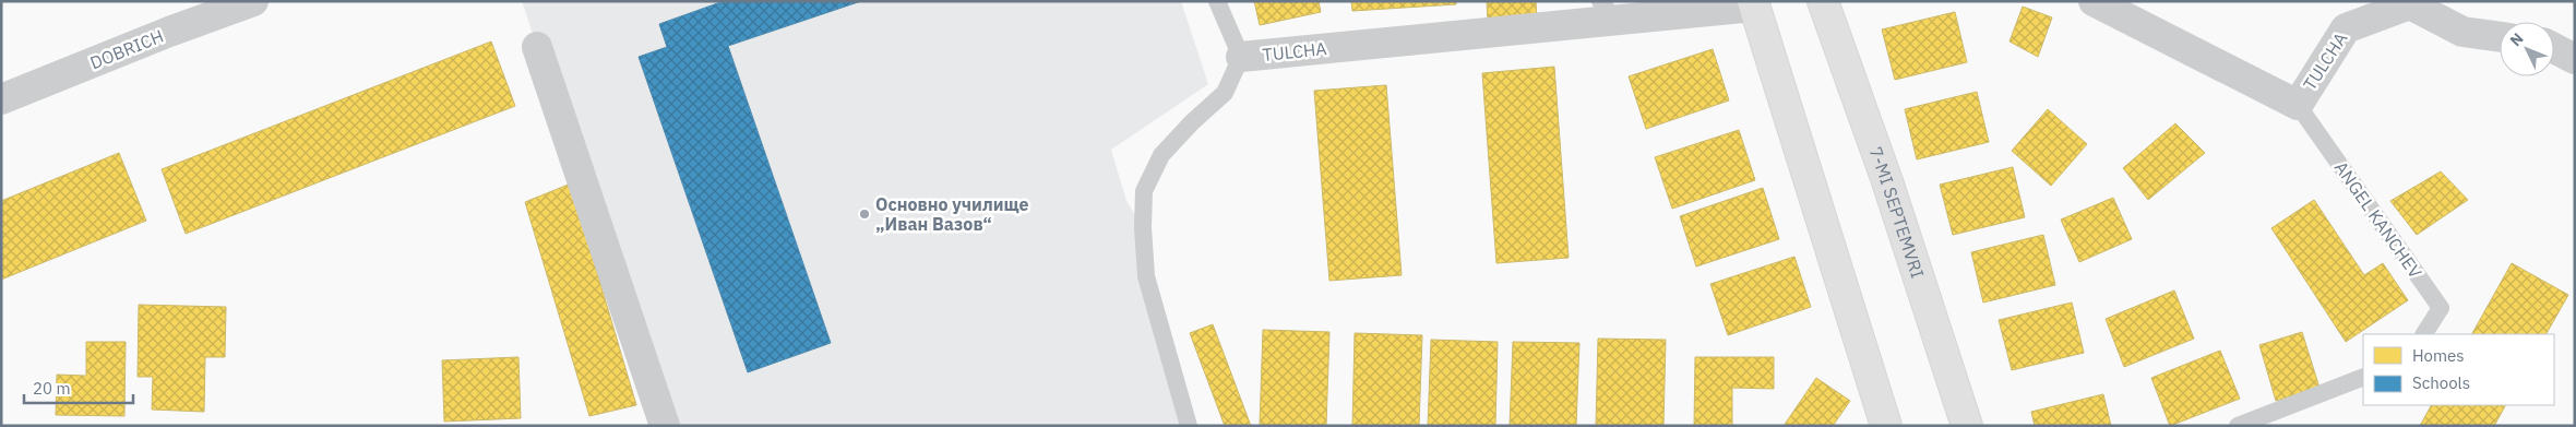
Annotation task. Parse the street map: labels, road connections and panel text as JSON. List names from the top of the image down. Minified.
{"streets":{"main road":["7-MI SEPTEMVRI"],"street":["DOBRICH","TULCHA"],"lane":["ANGEL KANCHEV"]},"crossings":[["TULCHA","ANGEL KANCHEV"]],"places":["Основно училище „Иван Вазов“"],"legend":["Homes","Schools"],"scale_bar":"20 m","north":"top left"}
